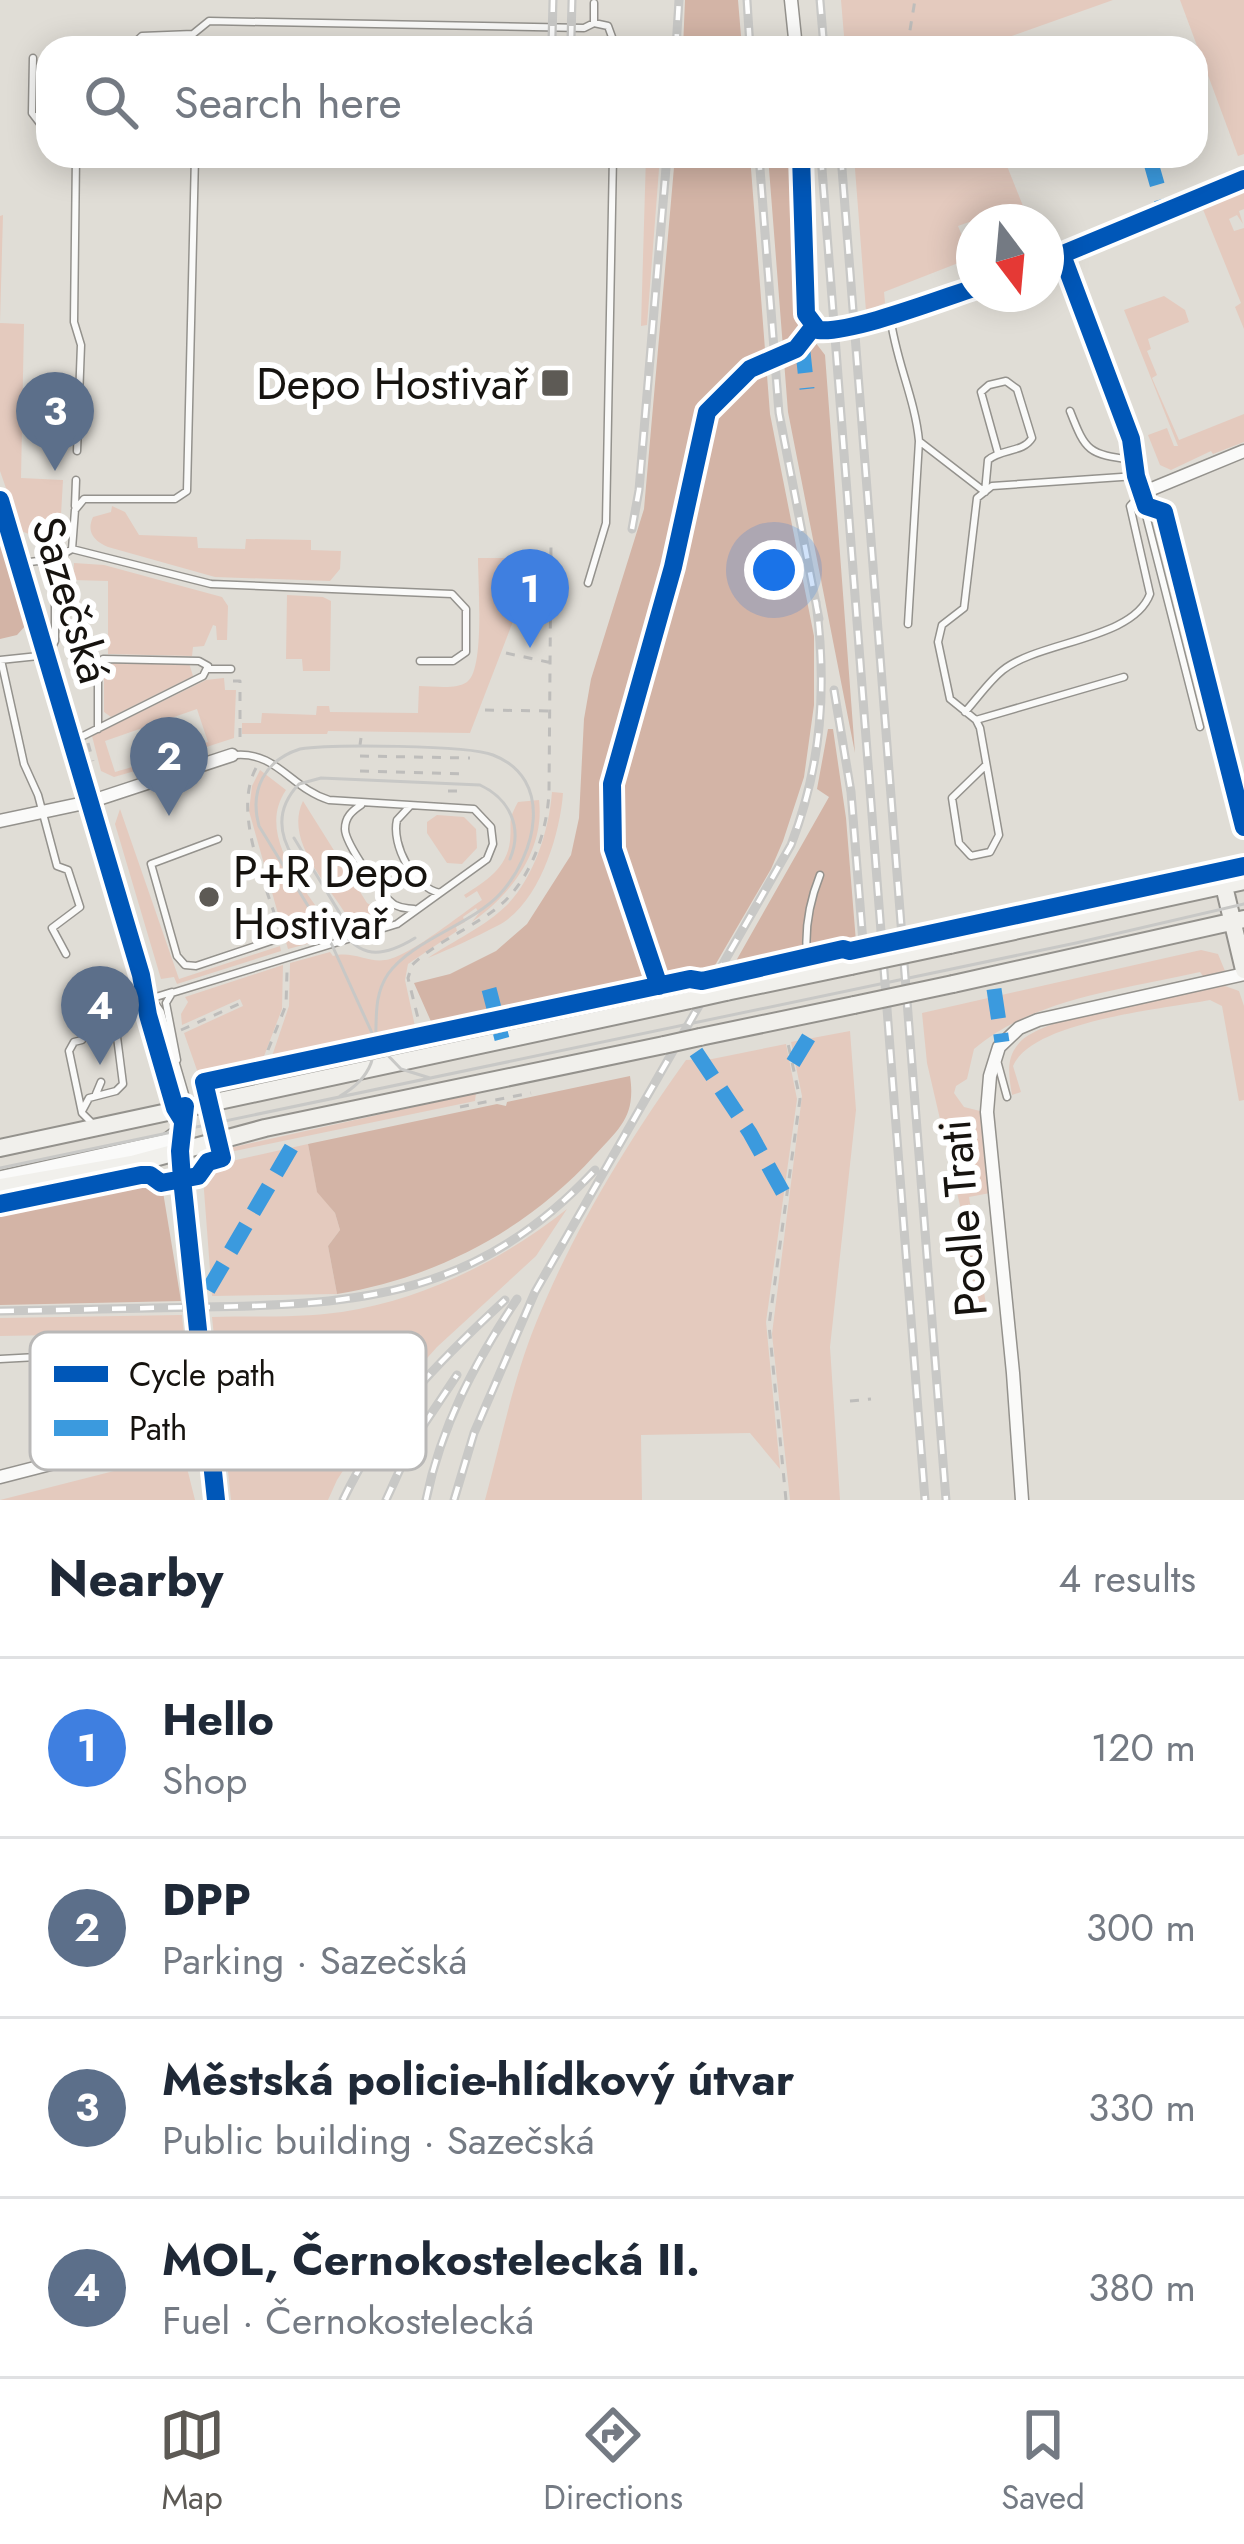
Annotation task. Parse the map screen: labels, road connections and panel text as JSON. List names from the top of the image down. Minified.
{"streets":{"street":["Sazečská","Podle Trati"]},"places":{"transit":["Depo Hostivař"],"other":["P+R Depo Hostivař"]},"legend":["Cycle path","Path"],"north":"bottom","page":{"search":"Search here","pins":["3","1","2","4"],"heading":["Nearby","4 results"],"list":[{"mark":"1","name":"Hello","note":"Shop","value":"120 m"},{"mark":"2","name":"DPP","note":"Parking · Sazečská","value":"300 m"},{"mark":"3","name":"Městská policie-hlídkový útvar","note":"Public building · Sazečská","value":"330 m"},{"mark":"4","name":"MOL, Černokostelecká II.","note":"Fuel · Černokostelecká","value":"380 m"}],"nav":["Map","Directions","Saved"]}}
